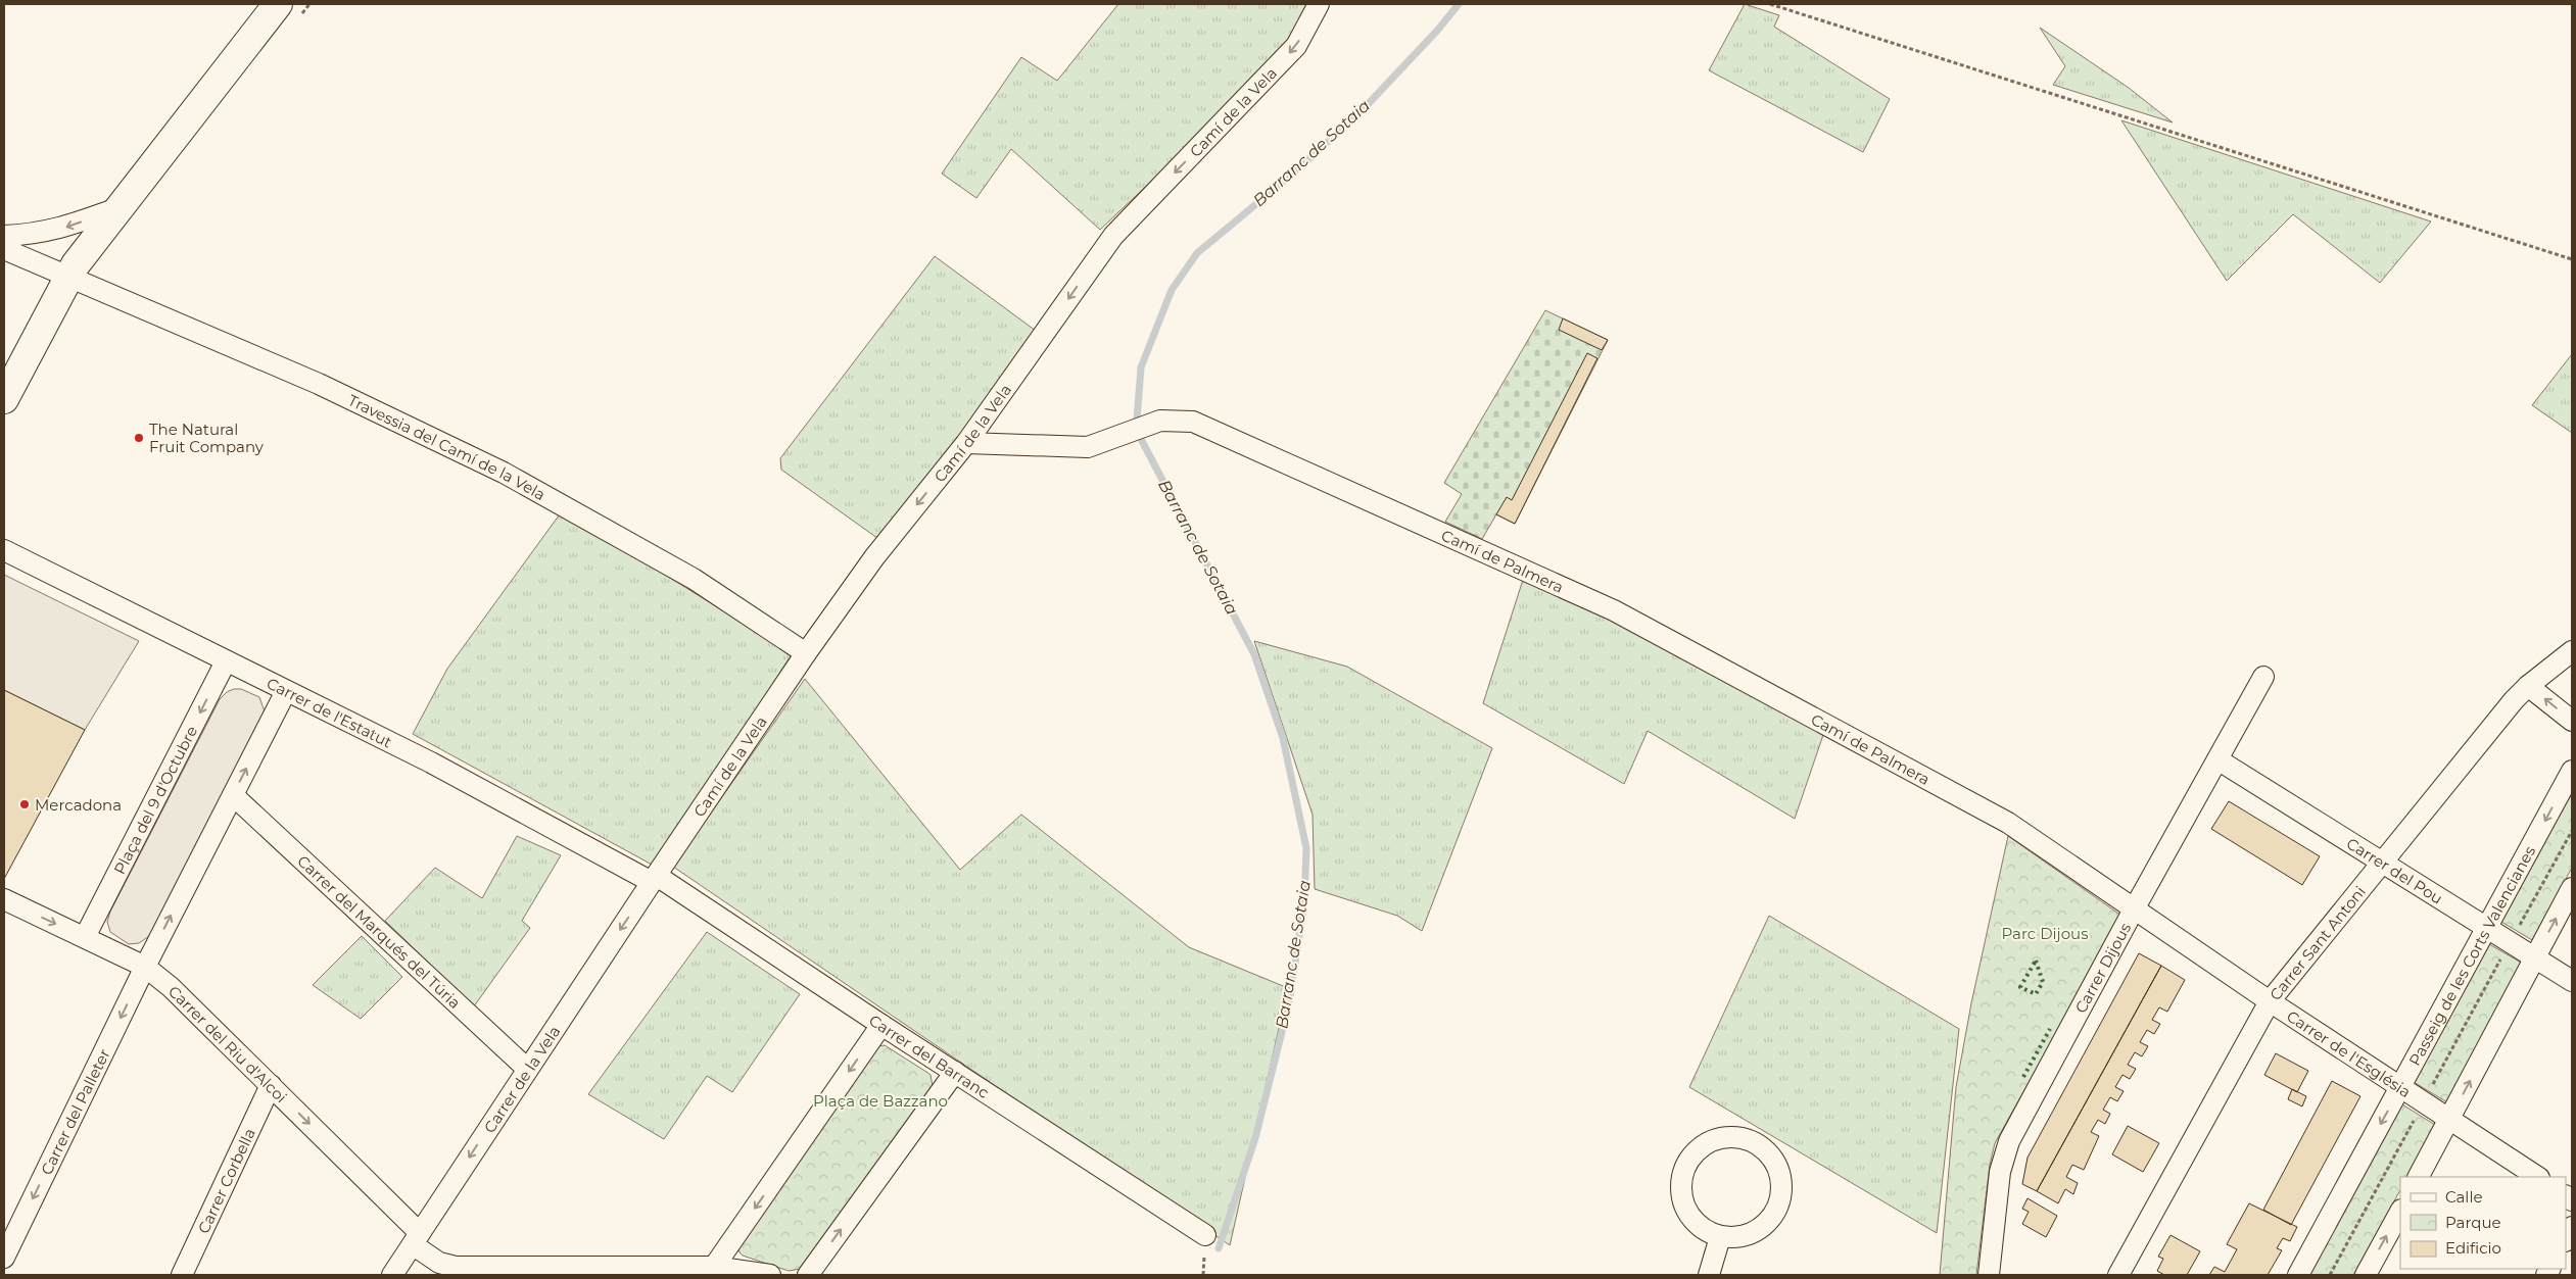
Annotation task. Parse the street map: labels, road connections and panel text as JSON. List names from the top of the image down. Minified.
{"streets":{"street":["Camí de la Vela","Travessia del Camí de la Vela","Camí de Palmera","Carrer de l'Estatut","Plaça del 9 d'Octubre","Carrer del Pou","Carrer del Marqués del Túria","Carrer Sant Antoni","Passeig de les Corts Valencianes","Carrer Dijous","Carrer del Riu d'Alcoi","Carrer de l'Església","Carrer del Barranc","Carrer de la Vela","Carrer del Palleter","Carrer Corbella"]},"crossings":[["Camí de la Vela","Travessia del Camí de la Vela"],["Camí de la Vela","Camí de Palmera"],["Camí de la Vela","Carrer de l'Estatut"],["Camí de la Vela","Carrer del Barranc"],["Camí de la Vela","Carrer de la Vela"],["Camí de Palmera","Carrer de l'Església"],["Carrer de l'Estatut","Plaça del 9 d'Octubre"],["Carrer de l'Estatut","Carrer del Barranc"],["Carrer de l'Estatut","Carrer de la Vela"],["Plaça del 9 d'Octubre","Carrer del Riu d'Alcoi"],["Carrer del Pou","Carrer Sant Antoni"],["Carrer del Pou","Passeig de les Corts Valencianes"],["Carrer del Pou","Carrer Dijous"],["Carrer del Marqués del Túria","Carrer de la Vela"],["Carrer Sant Antoni","Carrer de l'Església"],["Passeig de les Corts Valencianes","Carrer de l'Església"],["Carrer Dijous","Carrer de l'Església"],["Carrer del Riu d'Alcoi","Carrer de la Vela"],["Carrer del Riu d'Alcoi","Carrer del Palleter"],["Carrer del Riu d'Alcoi","Carrer Corbella"],["Carrer del Barranc","Carrer de la Vela"]],"one_way":["Camí de la Vela","Carrer de la Vela","Carrer del Palleter"],"water":["Barranc de Sotaia"],"parks":["Parc Dijous","Plaça de Bazzano"],"places":["The Natural Fruit Company","Mercadona"],"legend":["Calle","Parque","Edificio"]}
